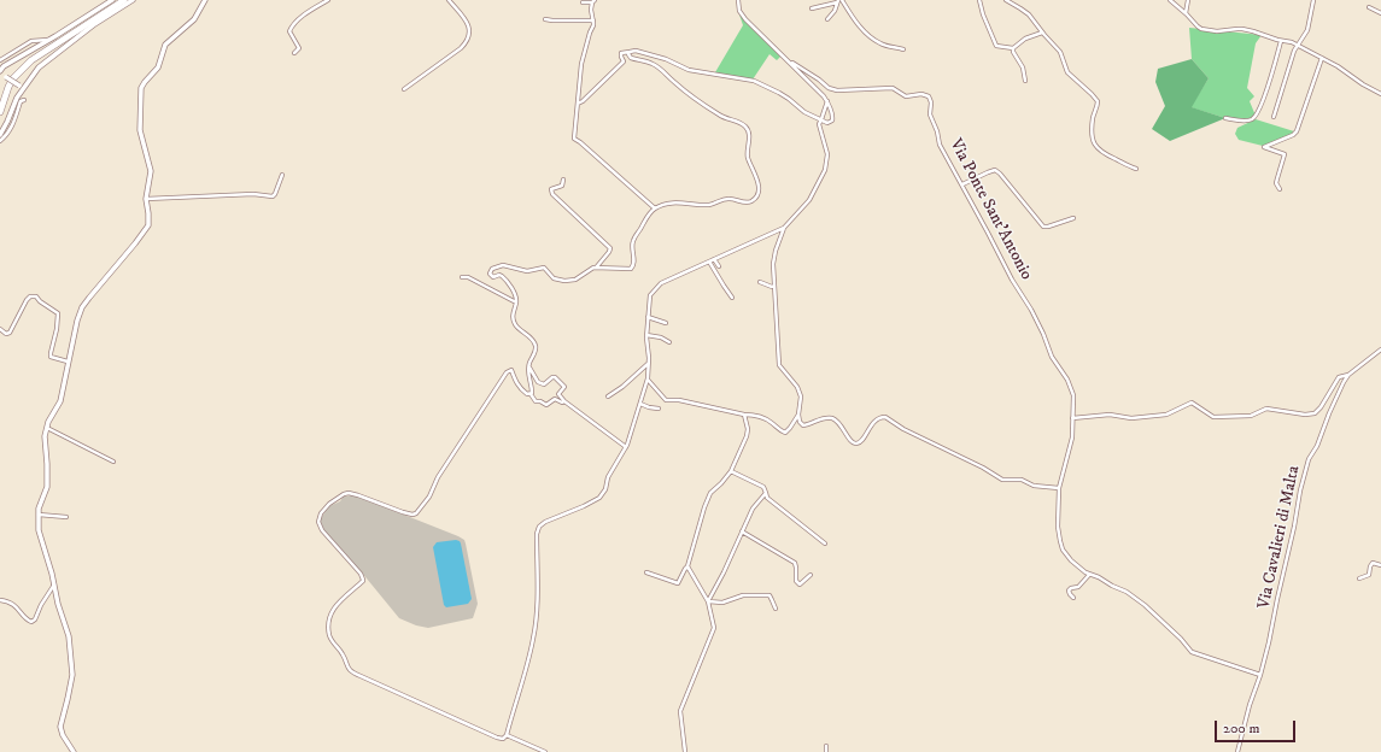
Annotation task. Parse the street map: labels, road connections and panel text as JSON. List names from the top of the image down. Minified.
{"streets":{"street":["Via Ponte Sant'Antonio","Via Cavalieri di Malta"]},"crossings":[["Via Ponte Sant'Antonio","Via Cavalieri di Malta"]],"scale_bar":"200 m"}
